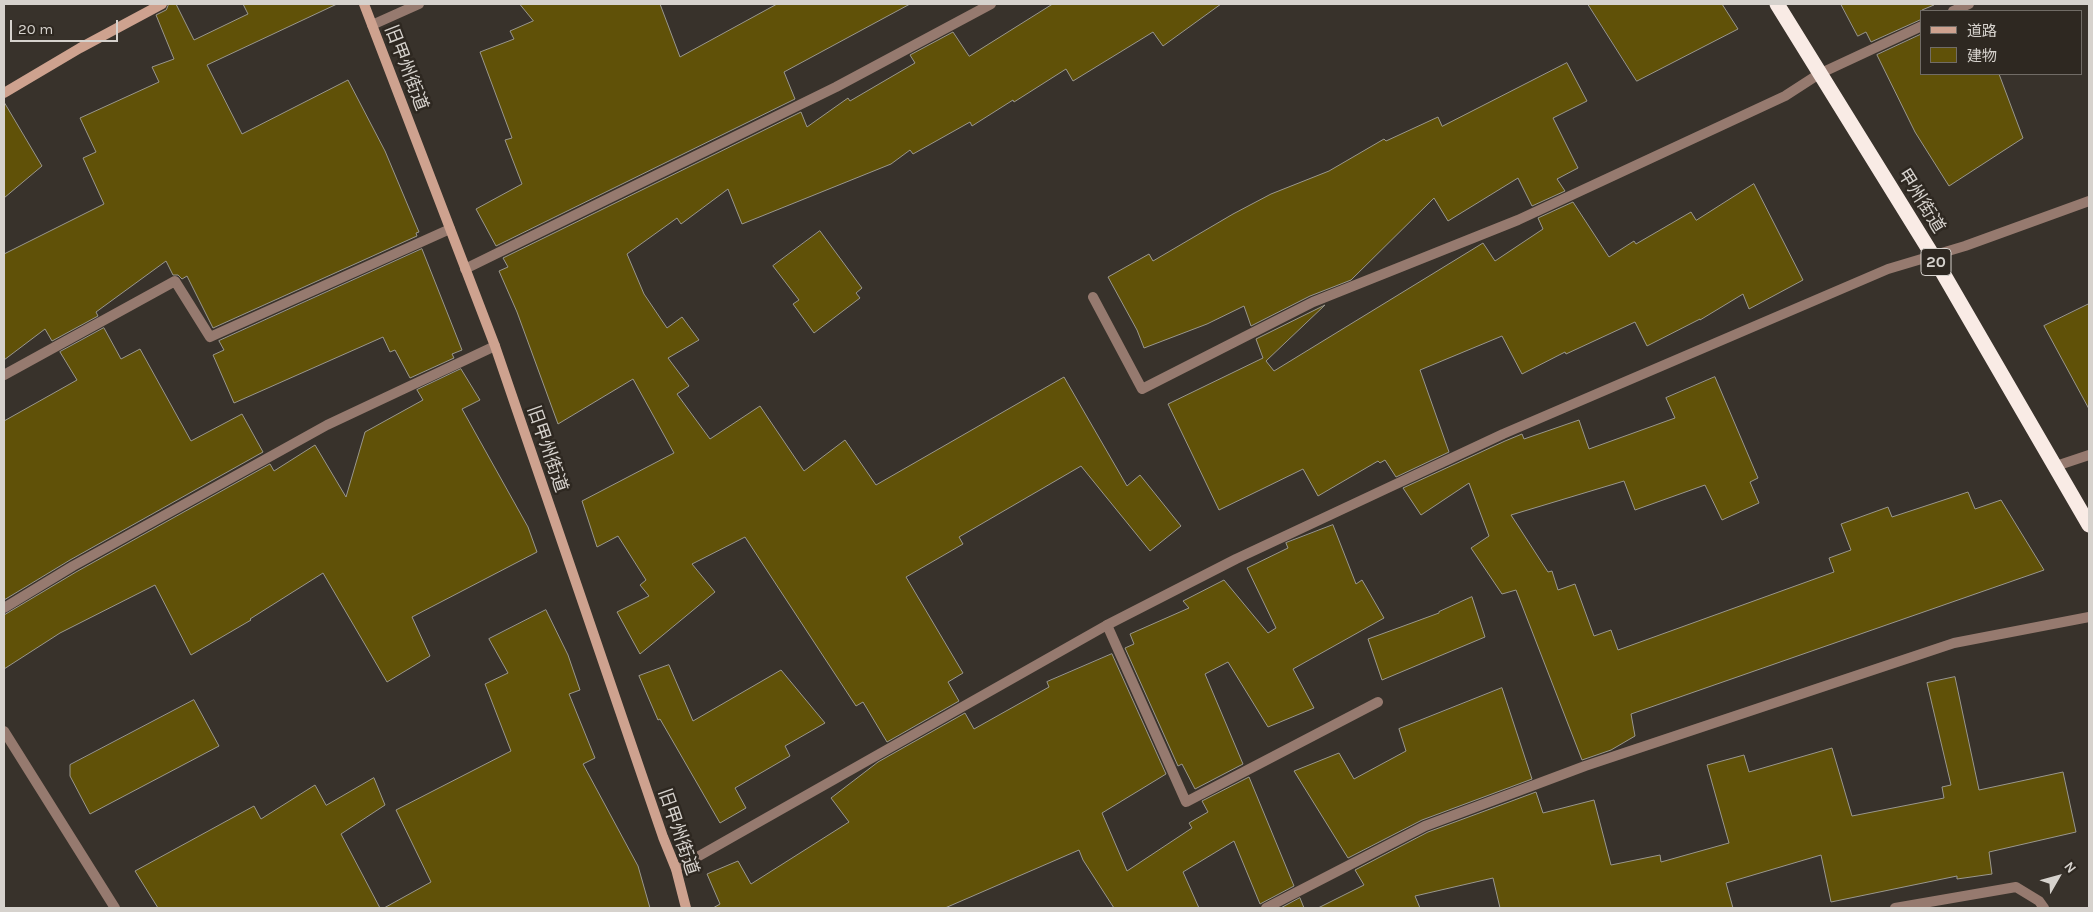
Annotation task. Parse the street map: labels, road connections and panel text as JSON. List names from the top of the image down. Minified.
{"streets":{"highway":["甲州街道","20"],"main road":["旧甲州街道"]},"legend":["道路","建物"],"scale_bar":"20 m","north":"top right"}
